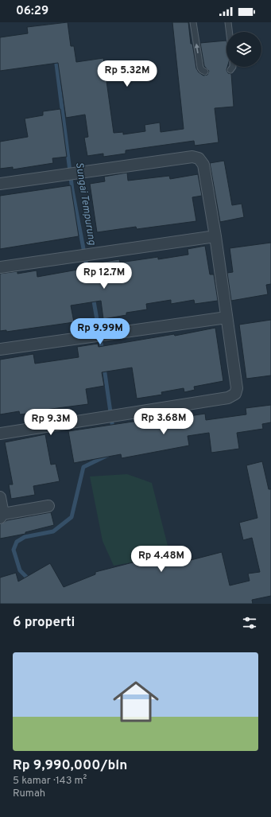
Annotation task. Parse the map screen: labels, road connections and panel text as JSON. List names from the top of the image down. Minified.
{"water":["Sungai Tempurung"],"page":{"status":"06:29","price":["Rp 5.32M","Rp 12.7M","Rp 9.99M","Rp 3.68M","Rp 9.3M","Rp 4.48M"],"heading":"6 properti","list":[{"name":"Rp 9,990,000/bln","note":"5 kamar · 143 m² · Rumah"}]}}
